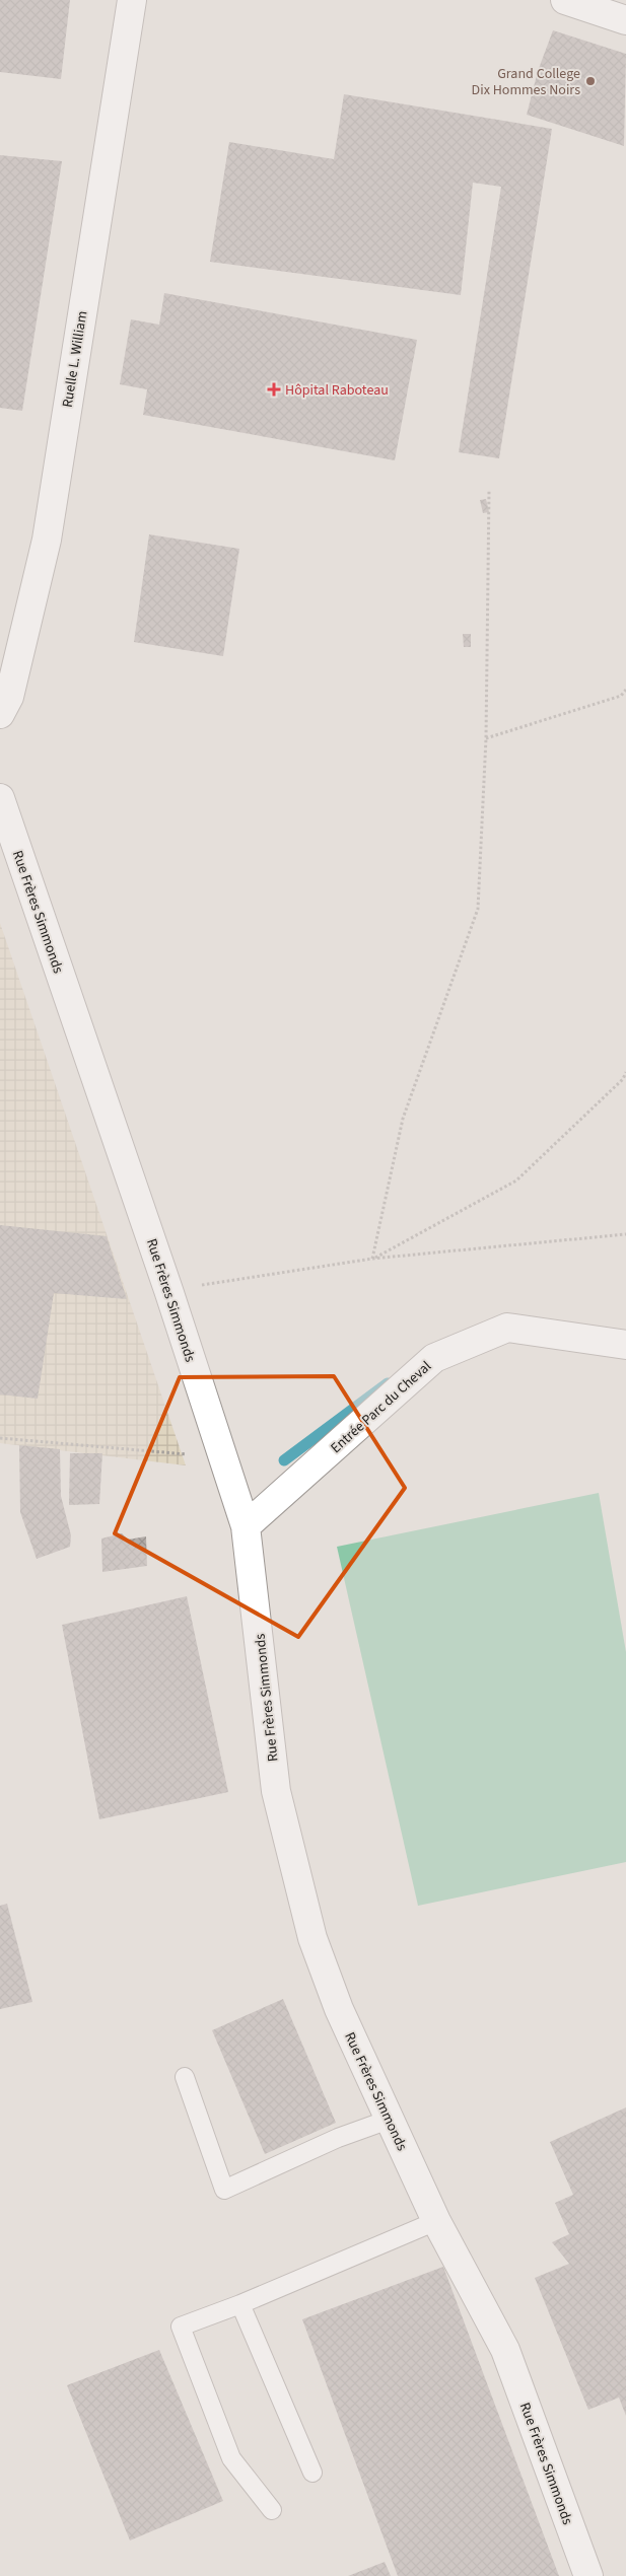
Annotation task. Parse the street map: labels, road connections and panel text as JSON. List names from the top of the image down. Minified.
{"streets":{"street":["Ruelle L. William","Rue Frères Simmonds","Entrée Parc du Cheval"]},"crossings":[["Rue Frères Simmonds","Entrée Parc du Cheval"]],"places":{"other":["Grand College Dix Hommes Noirs"],"health":["Hôpital Raboteau"]}}
